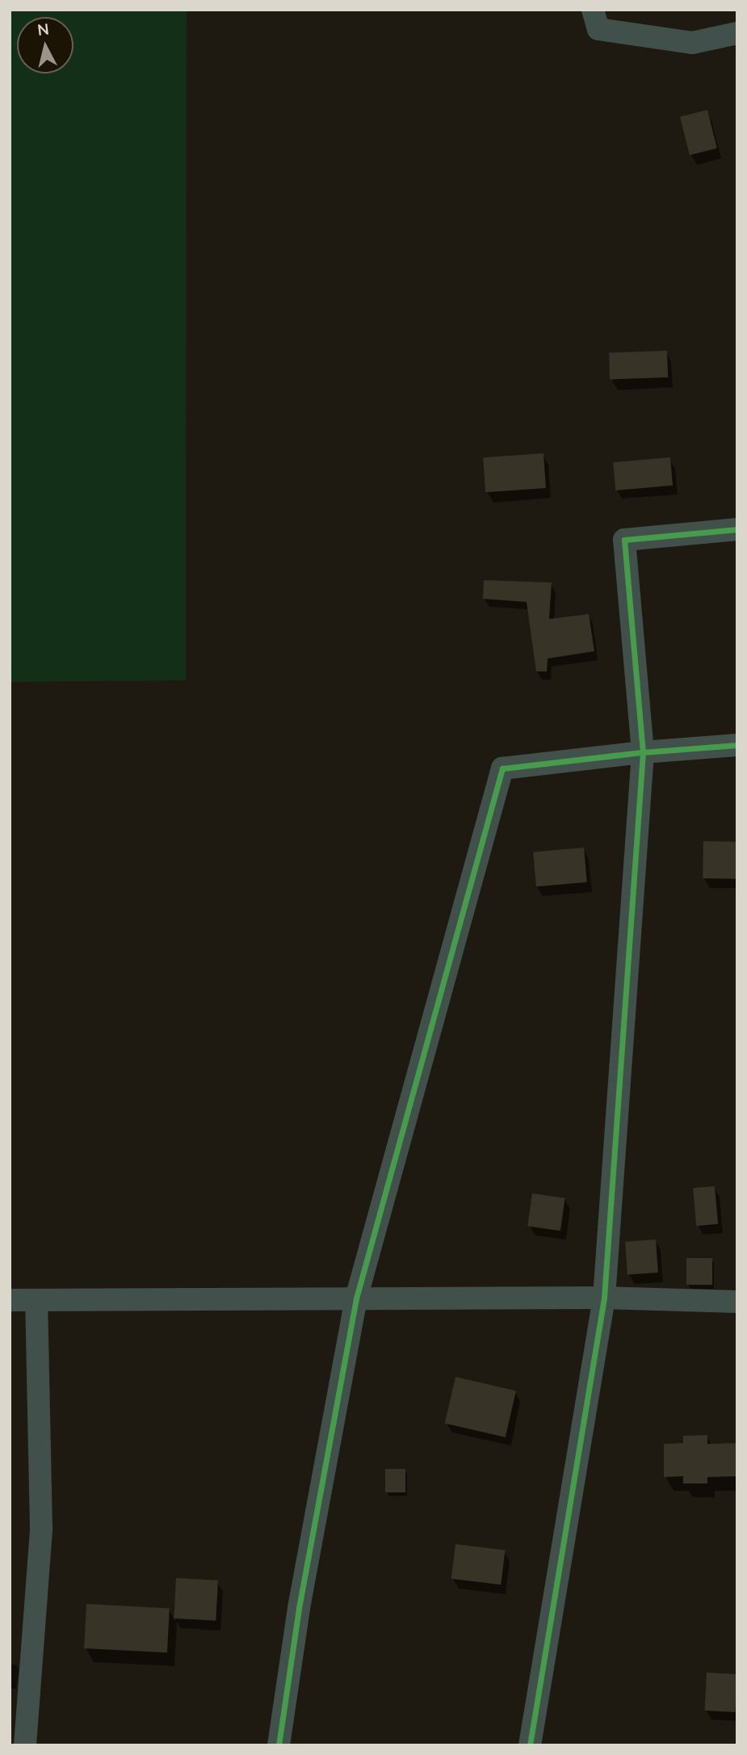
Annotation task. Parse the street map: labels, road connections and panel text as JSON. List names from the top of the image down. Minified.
{"north":"top"}
